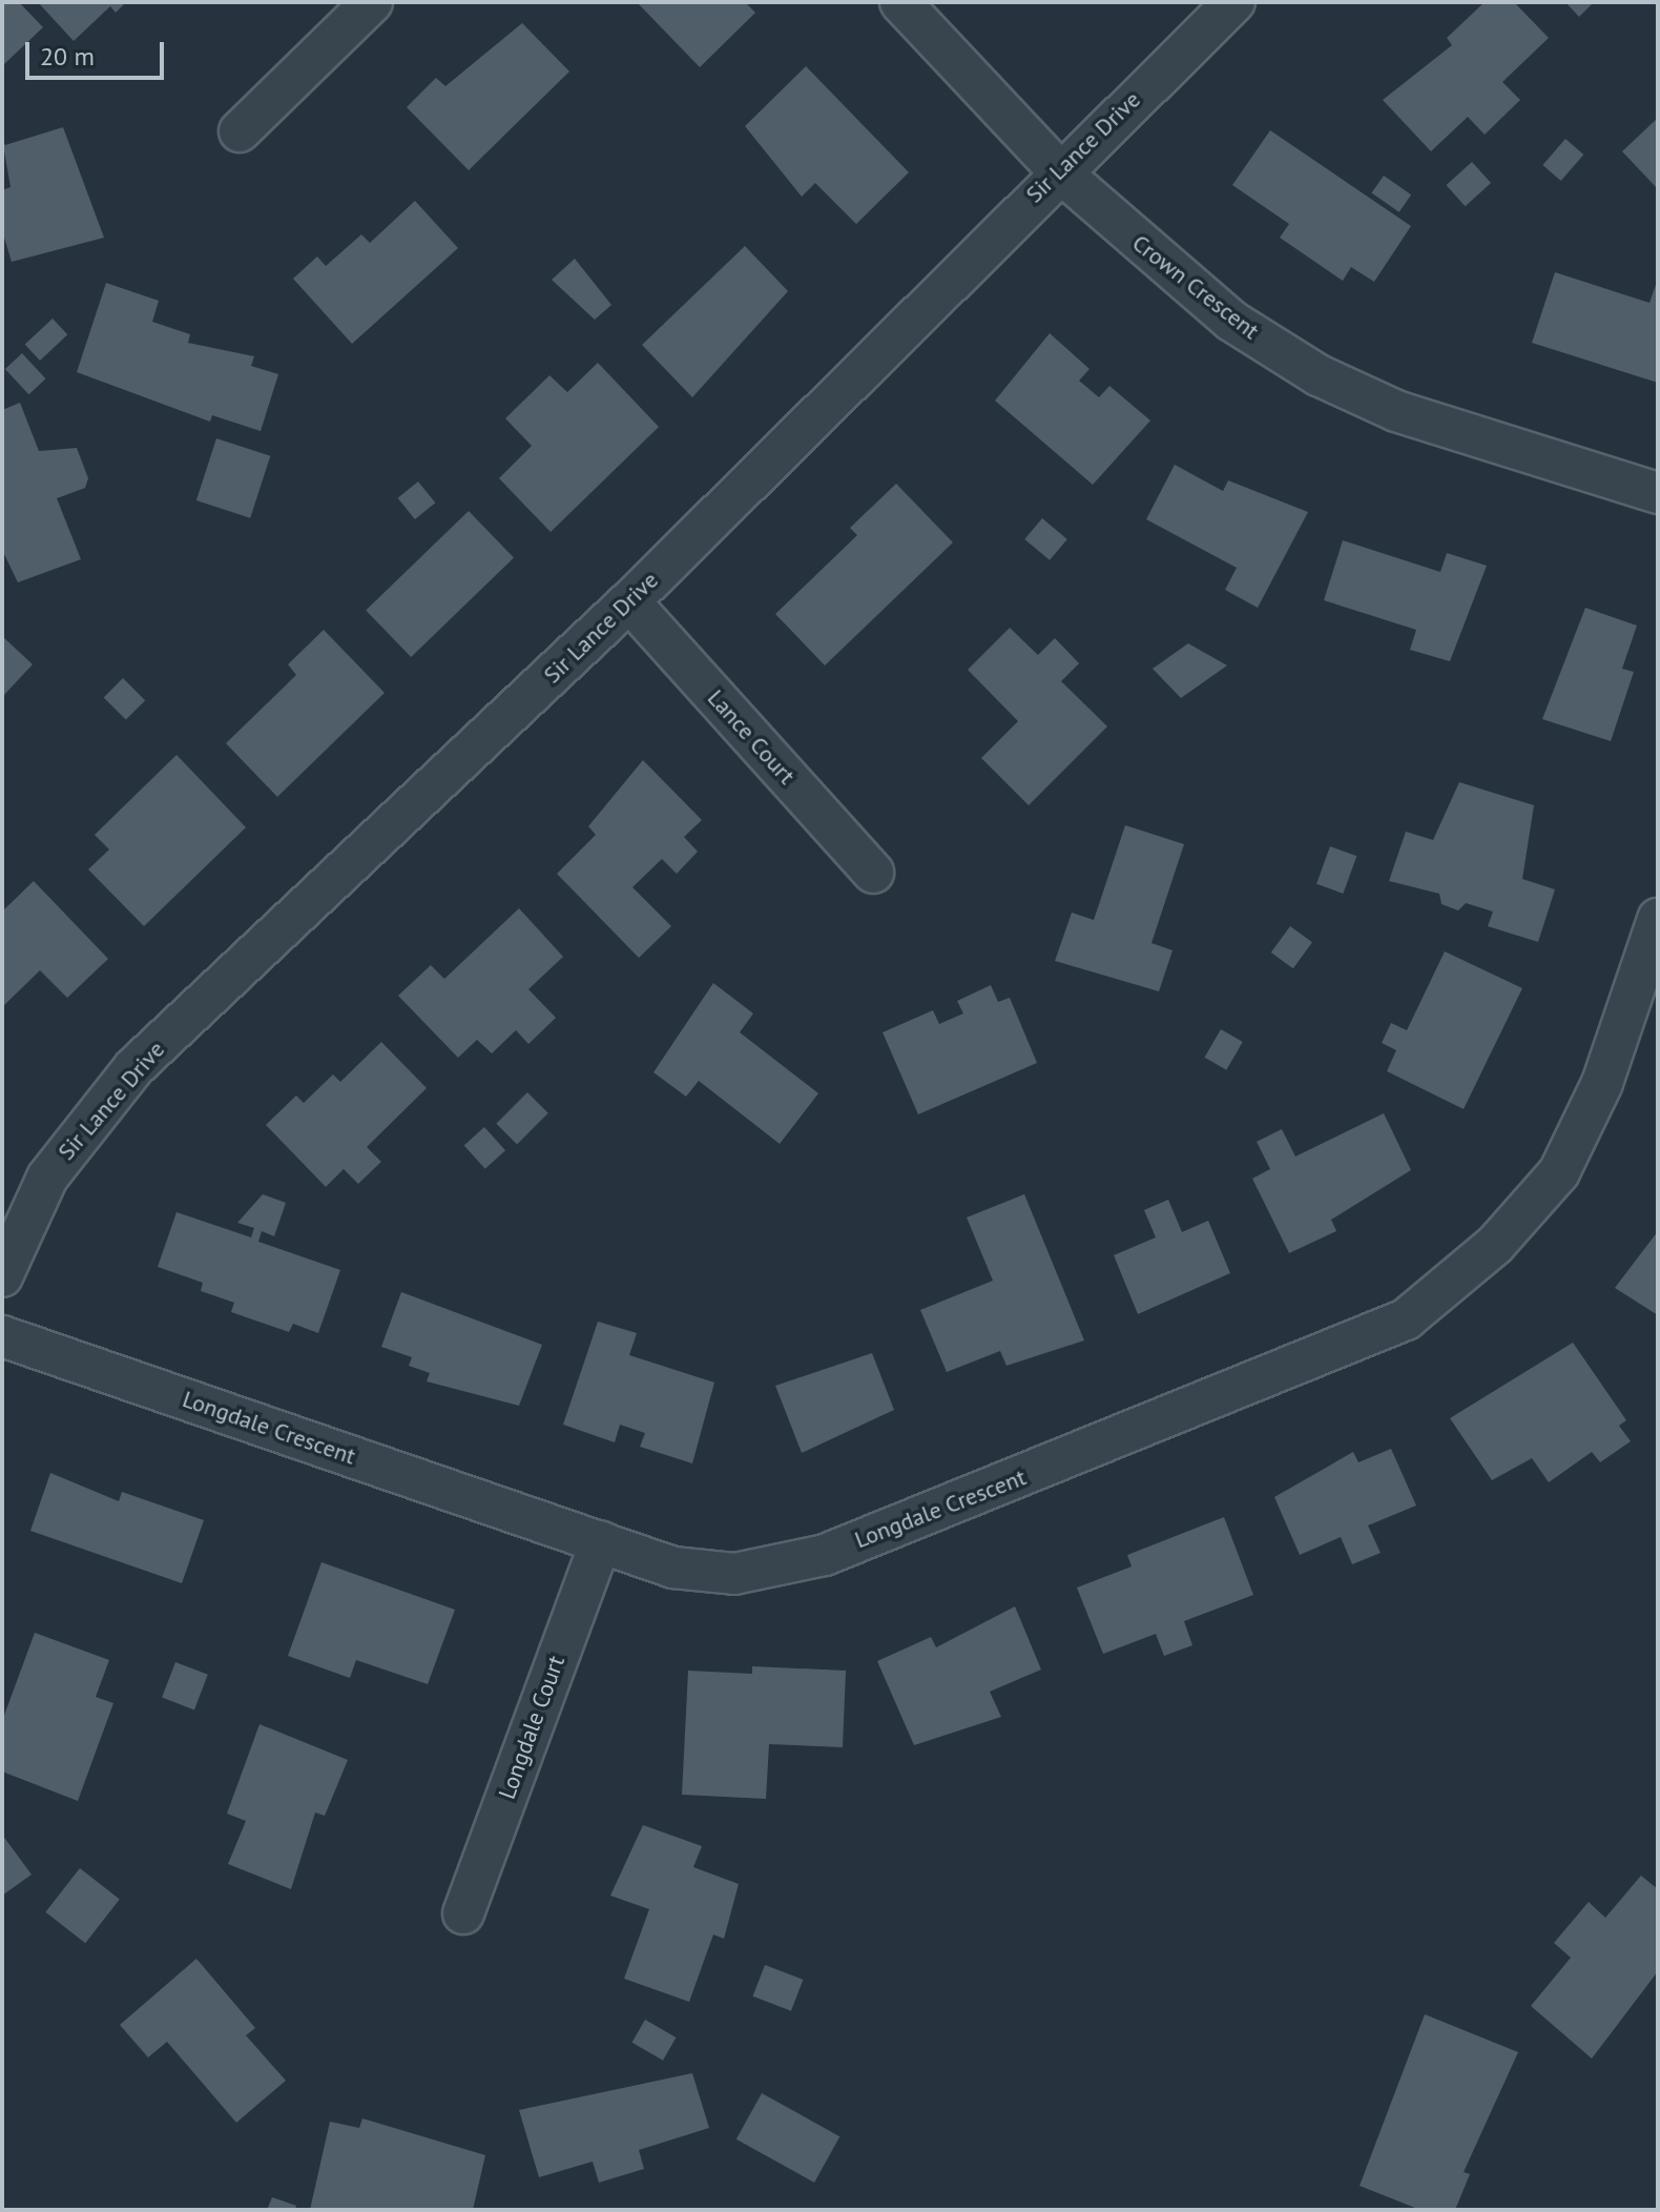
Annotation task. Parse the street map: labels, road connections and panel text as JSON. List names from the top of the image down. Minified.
{"streets":{"street":["Sir Lance Drive","Crown Crescent","Lance Court","Longdale Crescent","Longdale Court"]},"crossings":[["Sir Lance Drive","Crown Crescent"],["Sir Lance Drive","Lance Court"],["Longdale Crescent","Longdale Court"]],"scale_bar":"20 m"}
